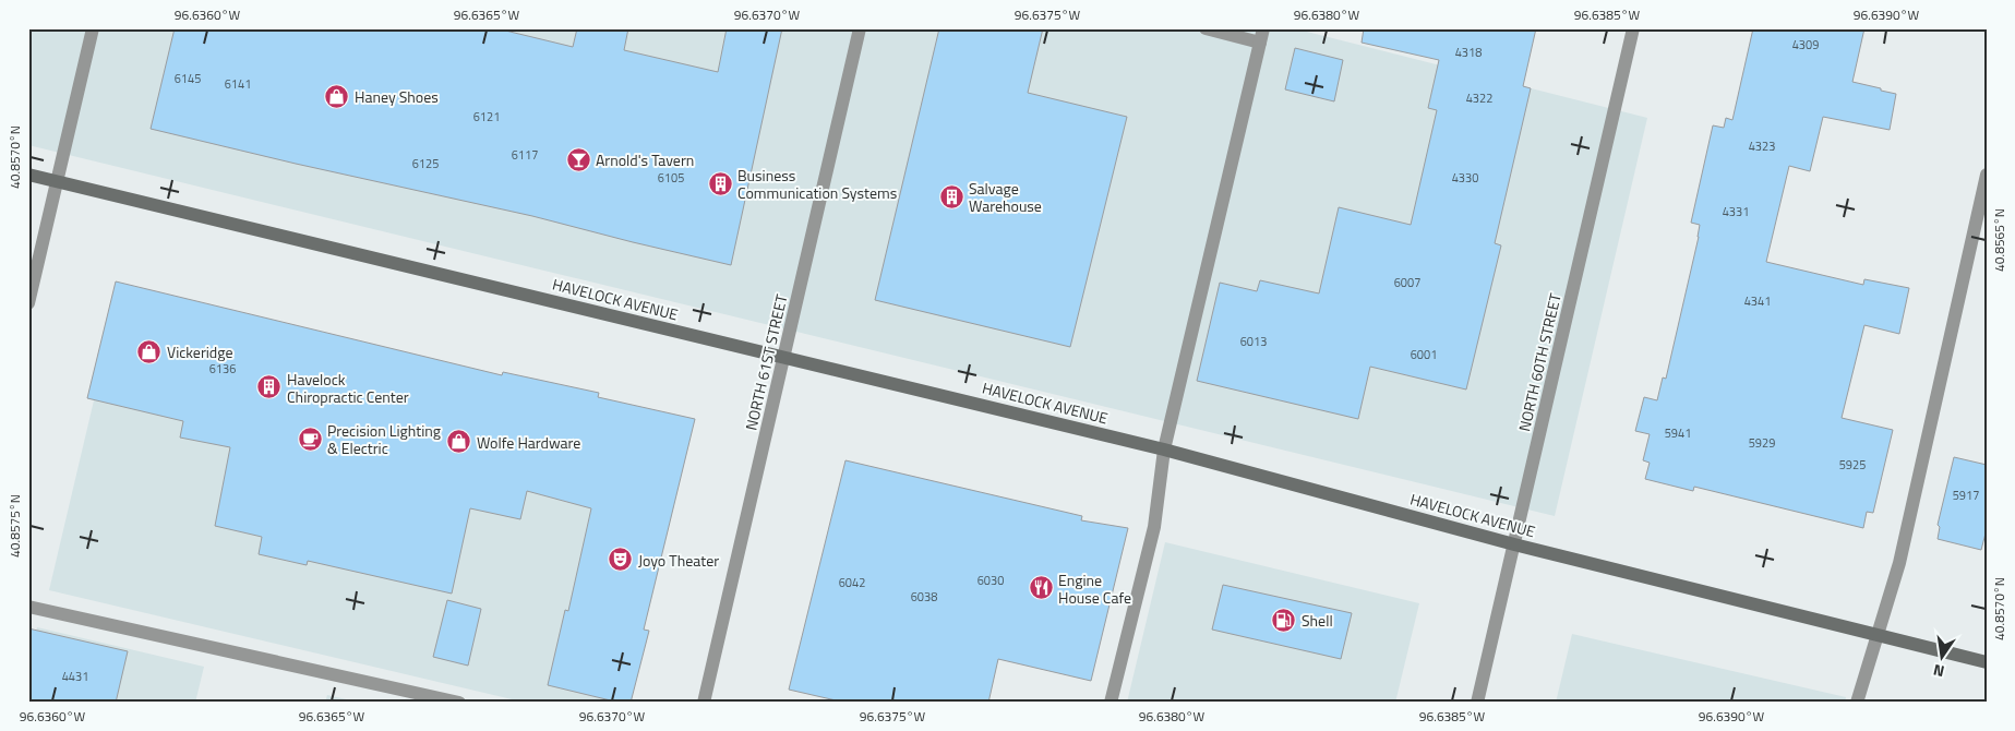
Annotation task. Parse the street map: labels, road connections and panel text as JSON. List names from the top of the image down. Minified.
{"streets":{"main road":["HAVELOCK AVENUE"],"street":["NORTH 61ST STREET","NORTH 60TH STREET"]},"crossings":[["HAVELOCK AVENUE","NORTH 61ST STREET"],["HAVELOCK AVENUE","NORTH 60TH STREET"]],"places":{"shop":["Haney Shoes","Vickeridge","Wolfe Hardware"],"bar":["Arnold's Tavern"],"building":["Business Communication Systems","Salvage Warehouse","Havelock Chiropractic Center"],"cafe":["Precision Lighting & Electric"],"theatre":["Joyo Theater"],"restaurant":["Engine House Cafe"],"fuel station":["Shell"]},"house_numbers":["4309","4318","6145","6141","4322","6121","4323","6117","6125","6105","4330","4331","6007","4341","6013","6001","6136","5941","5929","5925","5917","6030","6042","6038","4431"],"north":"bottom","coordinates":["96.6360°W","96.6365°W","96.6370°W","96.6375°W","96.6380°W","96.6385°W","96.6390°W","40.8570°N","40.8565°N","40.8575°N"]}
